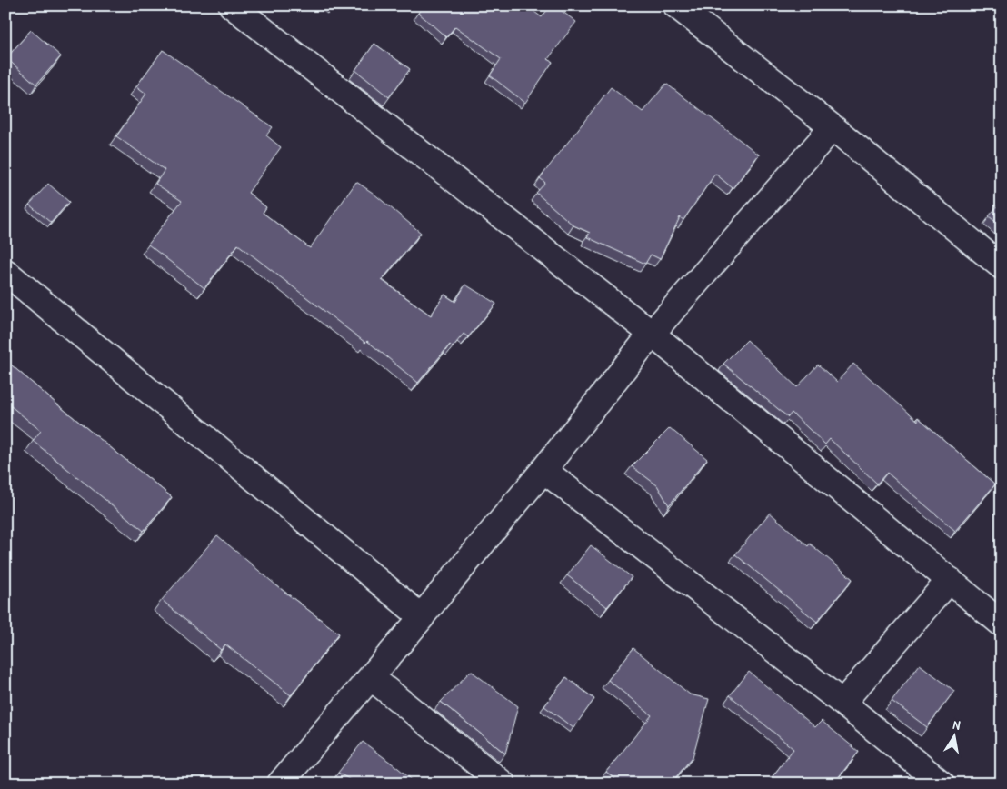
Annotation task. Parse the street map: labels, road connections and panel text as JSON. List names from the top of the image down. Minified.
{"north":"top"}
